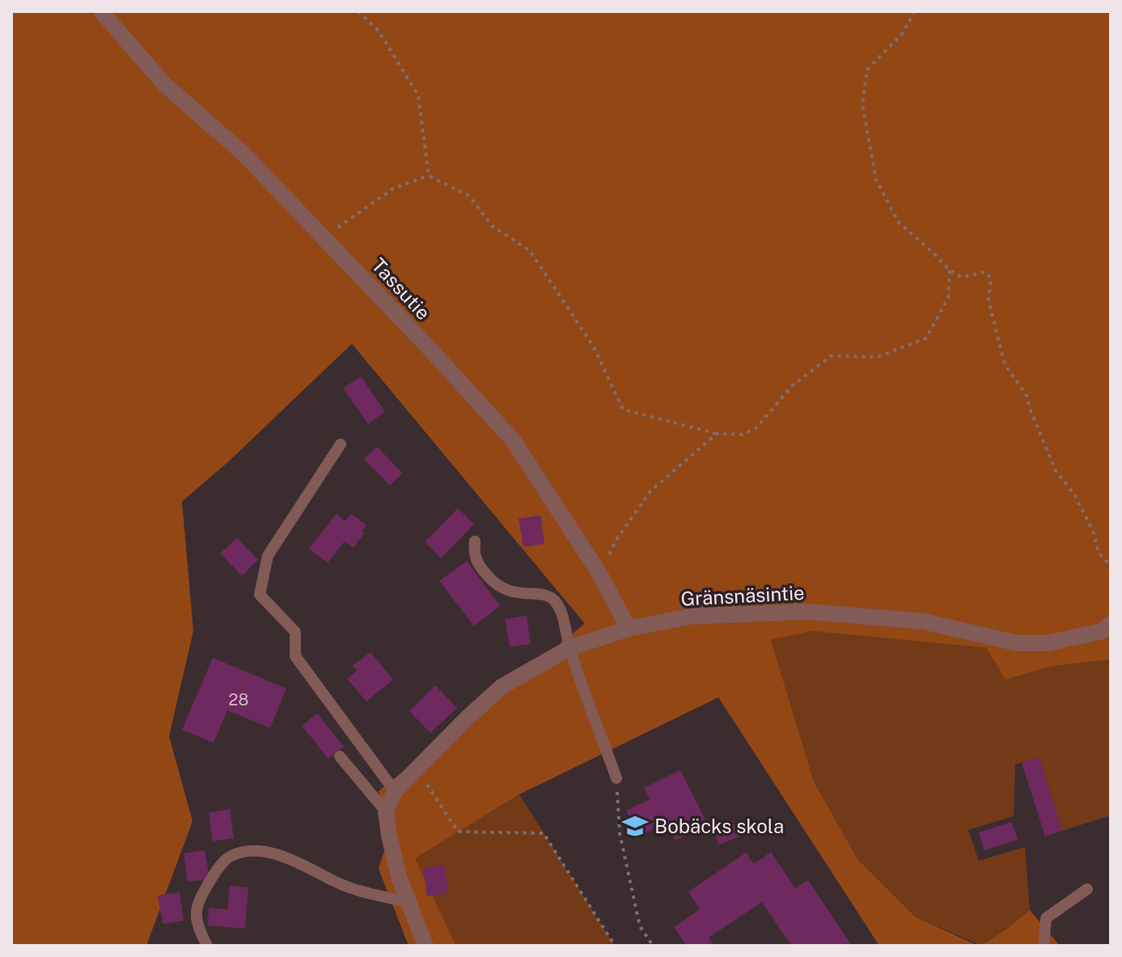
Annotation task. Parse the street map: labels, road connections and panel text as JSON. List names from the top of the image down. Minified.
{"streets":{"street":["Tassutie","Gränsnäsintie"]},"crossings":[["Tassutie","Gränsnäsintie"]],"places":{"school or university":["Bobäcks skola"]},"house_numbers":["28"]}
